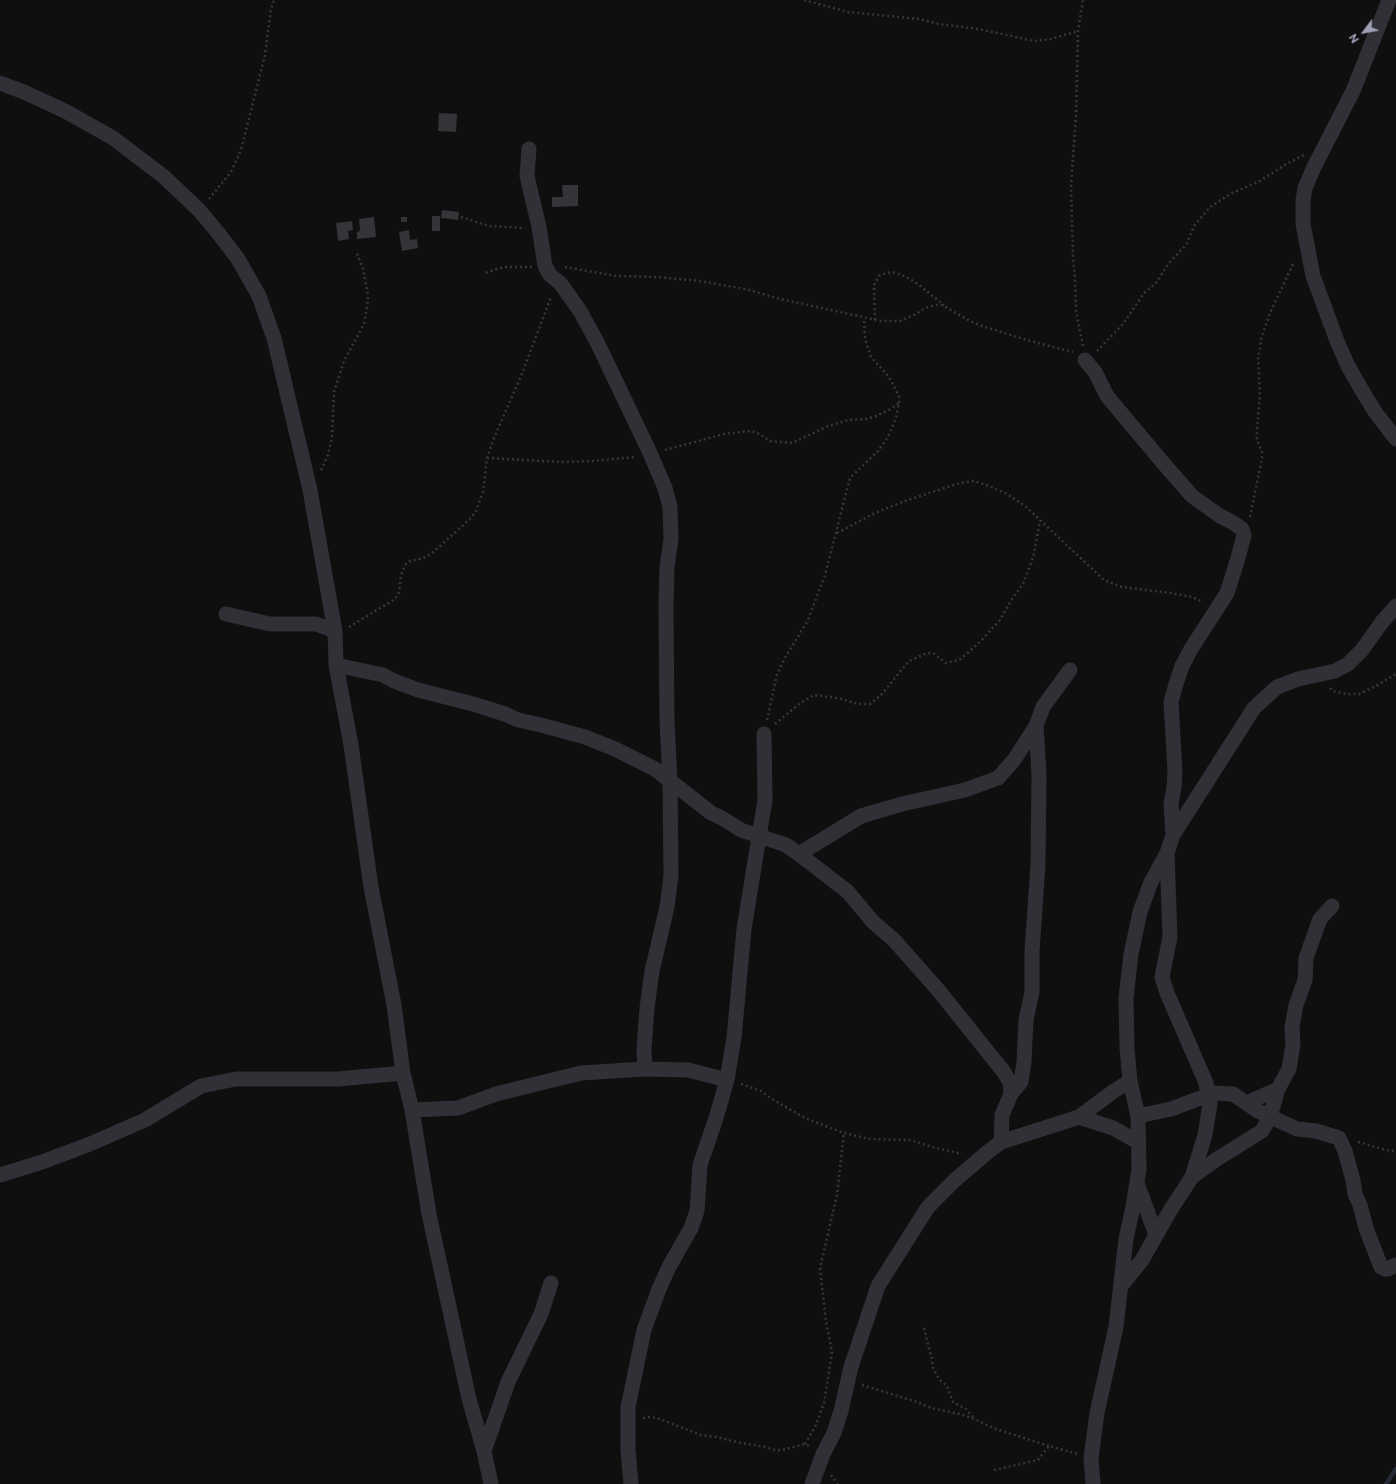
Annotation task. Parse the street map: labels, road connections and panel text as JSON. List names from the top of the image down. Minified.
{"north":"bottom left"}
